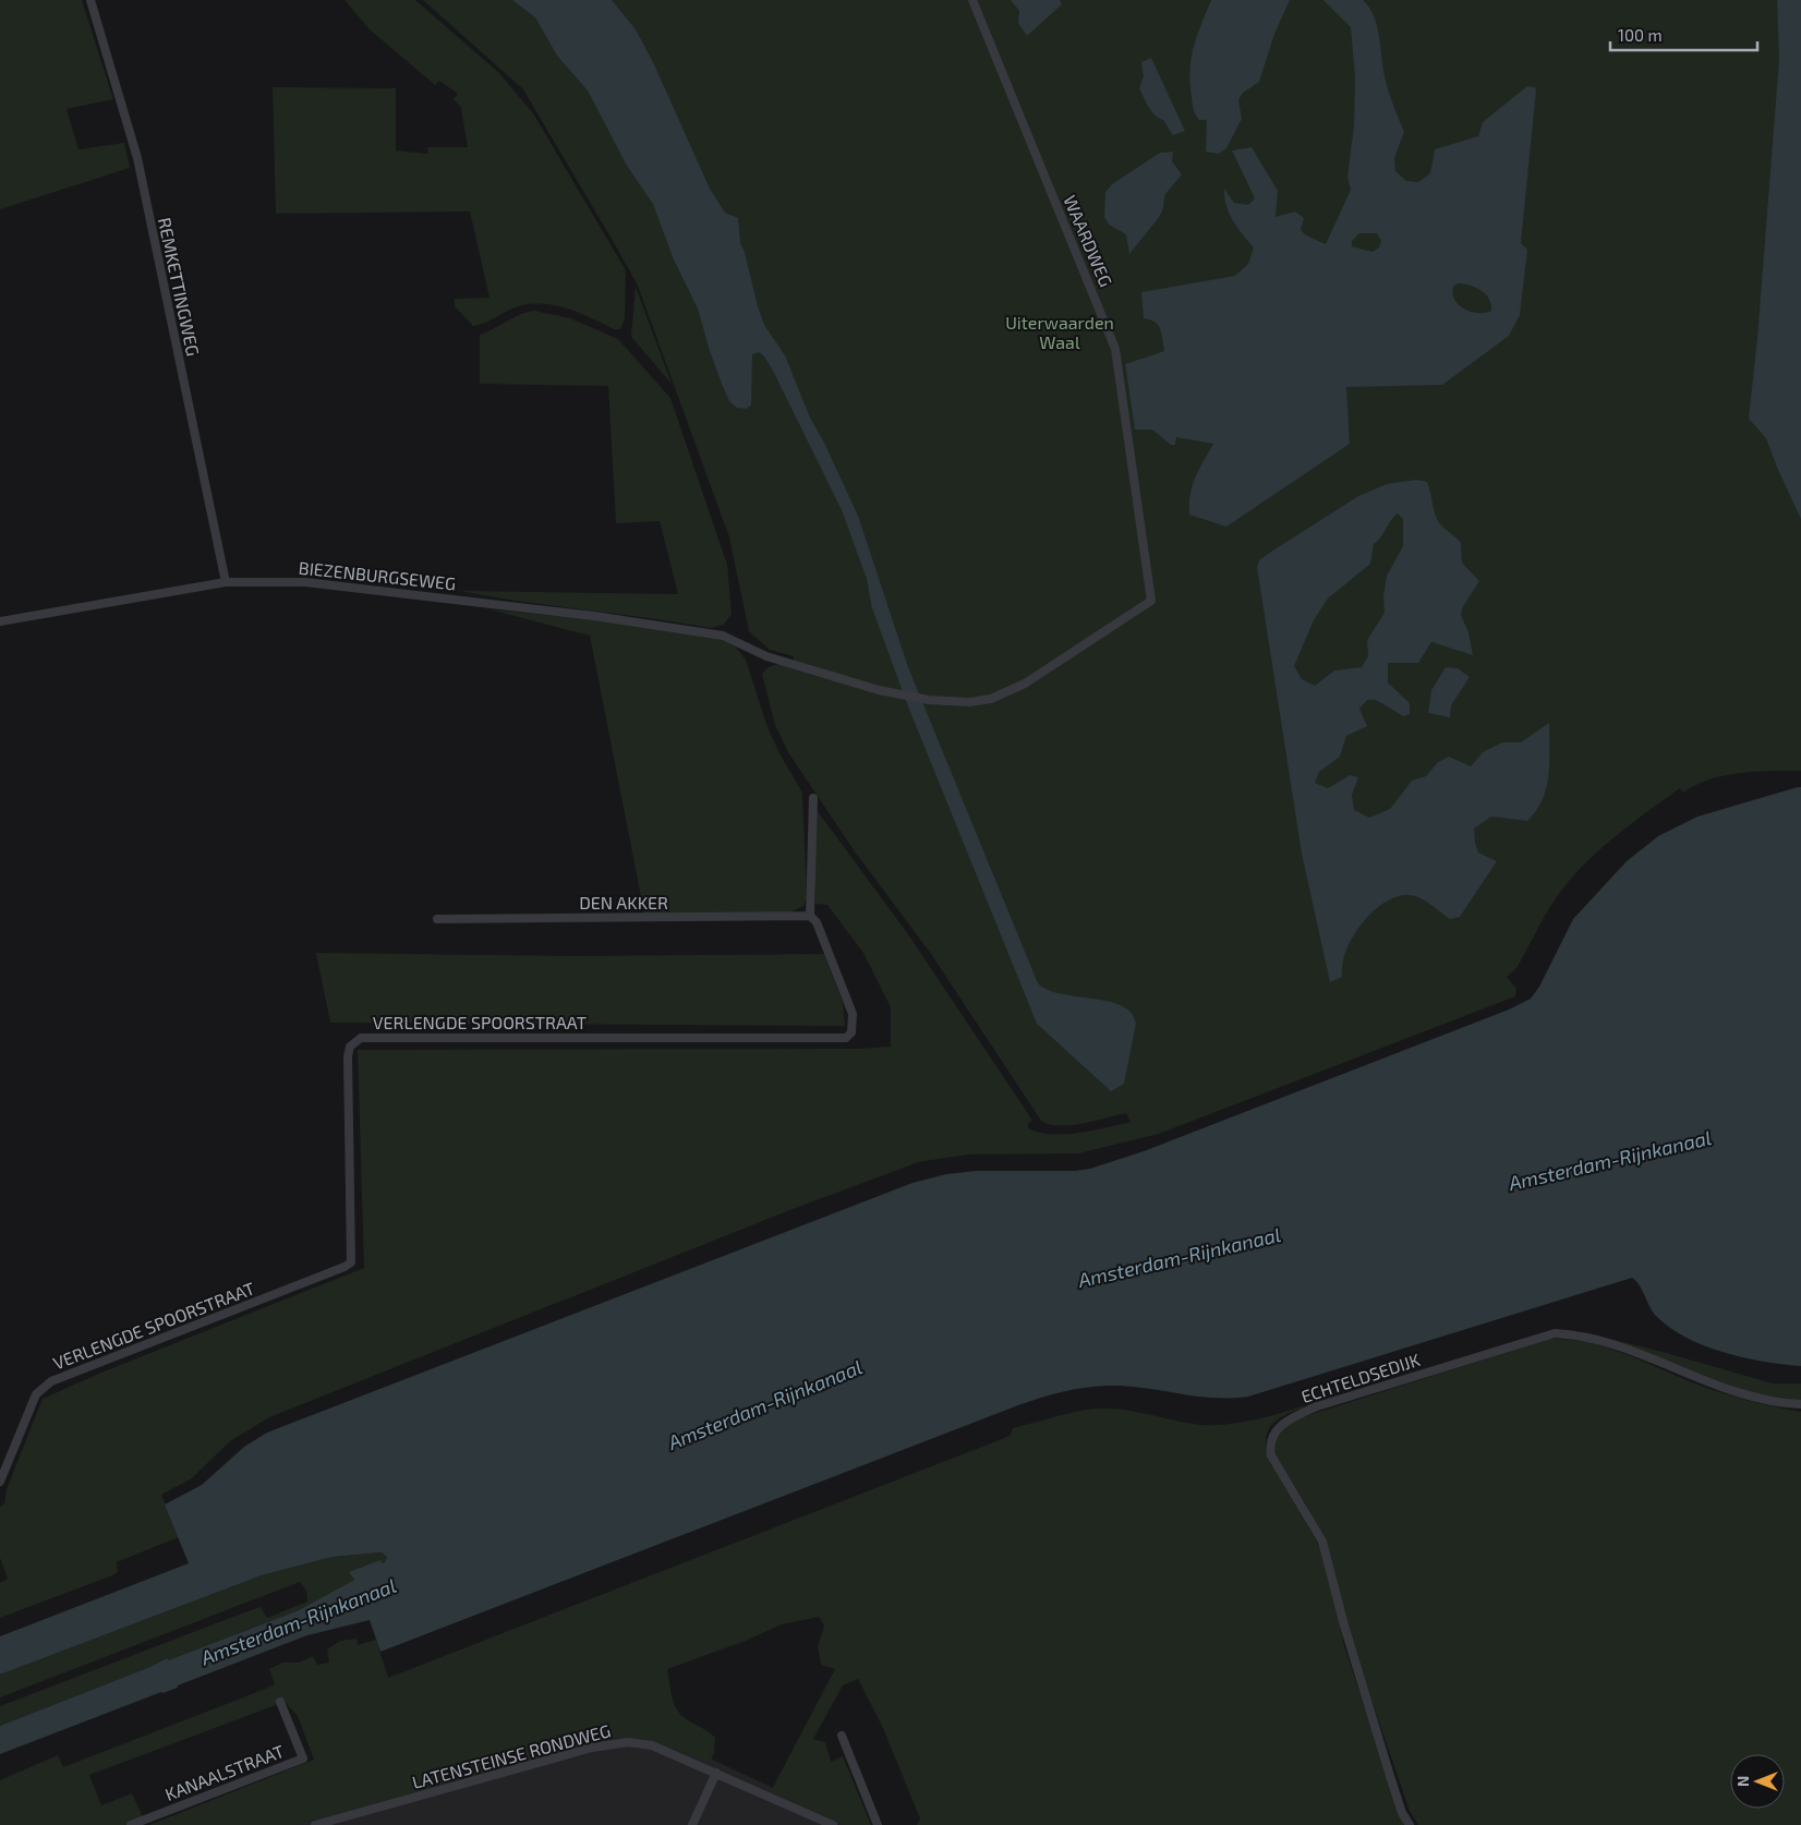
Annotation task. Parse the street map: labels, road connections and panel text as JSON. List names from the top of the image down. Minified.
{"streets":{"street":["WAARDWEG","REMKETTINGWEG","BIEZENBURGSEWEG","DEN AKKER","VERLENGDE SPOORSTRAAT","ECHTELDSEDIJK","LATENSTEINSE RONDWEG","KANAALSTRAAT"]},"crossings":[["WAARDWEG","BIEZENBURGSEWEG"],["REMKETTINGWEG","BIEZENBURGSEWEG"],["DEN AKKER","VERLENGDE SPOORSTRAAT"]],"water":["Amsterdam-Rijnkanaal"],"parks":["Uiterwaarden Waal"],"scale_bar":"100 m","north":"left"}
